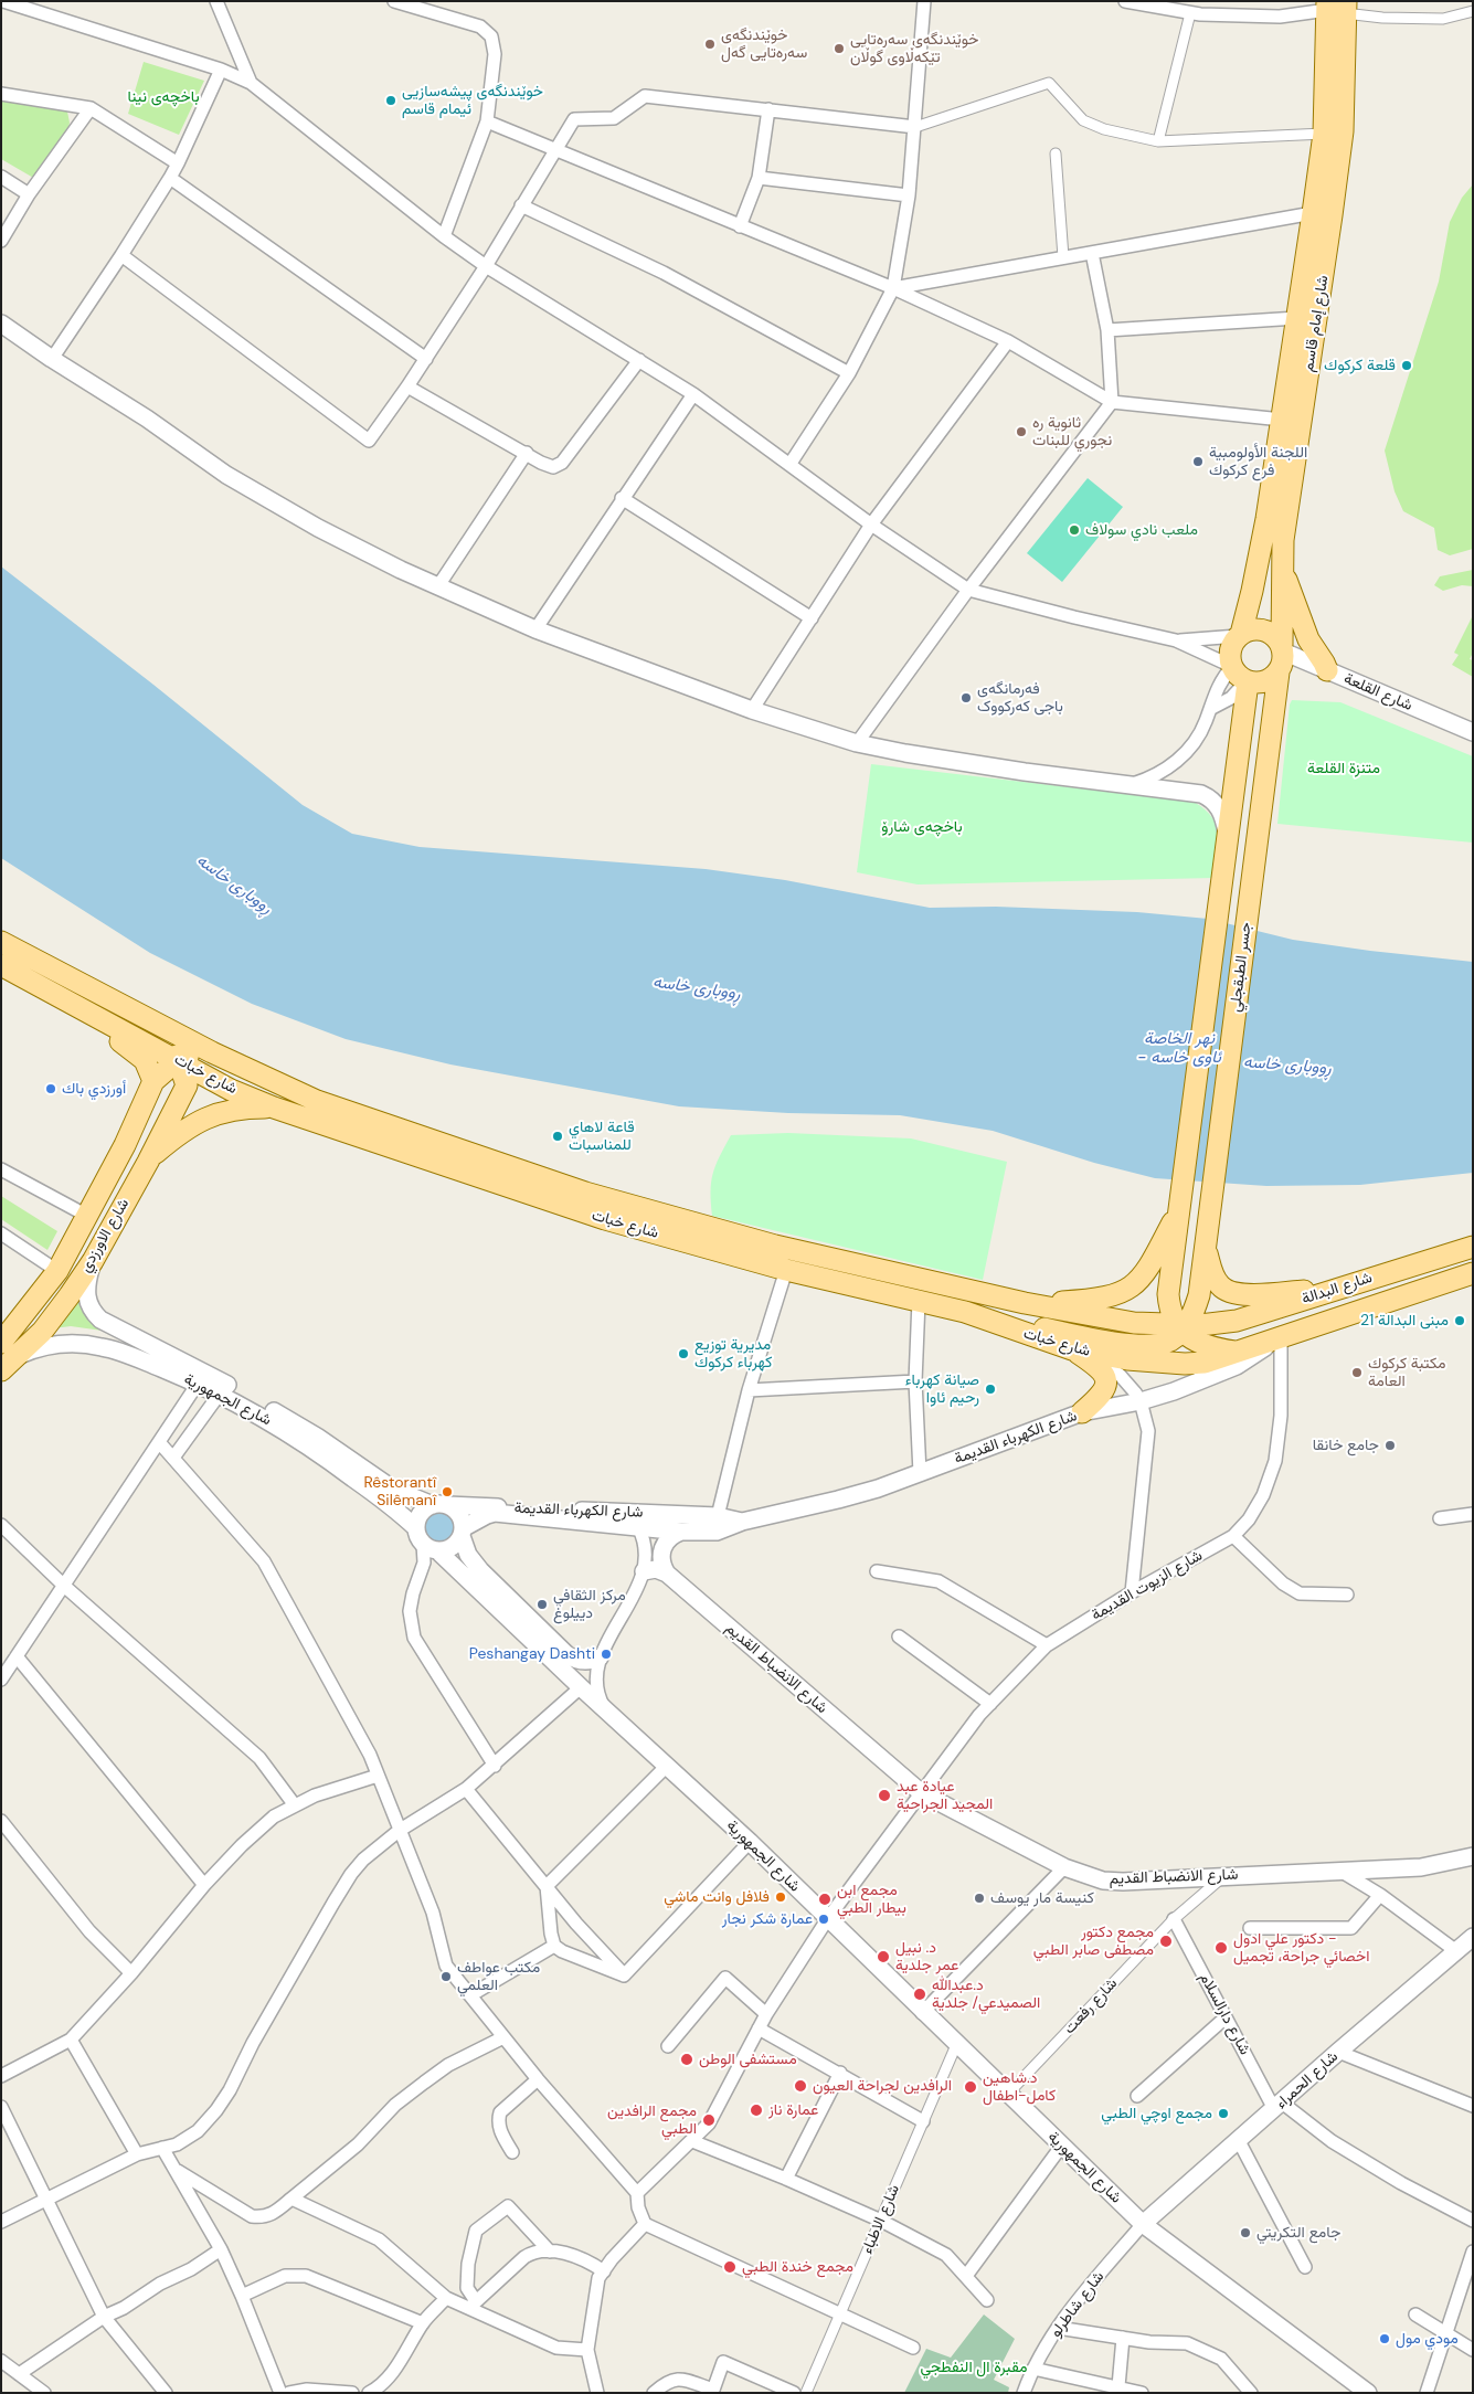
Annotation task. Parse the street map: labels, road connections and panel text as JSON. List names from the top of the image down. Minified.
{"streets":{"main road":["شارع إمام قاسم","جسر الطبقجلي","شارع خبات","شارع الاورزدي","شارع البدالة"],"street":["شارع القلعة","شارع الجمهورية","شارع الكهرباء القديمة","شارع الزيوت القديمة","شارع الانضباط القديم","شارع رفعت","شارع دارالسلام","شارع الحمراء","شارع الاطباء","شارع شاطرلو"]},"crossings":[["شارع إمام قاسم","شارع القلعة"],["شارع إمام قاسم","جسر الطبقجلي"],["شارع القلعة","جسر الطبقجلي"],["جسر الطبقجلي","شارع خبات"],["جسر الطبقجلي","شارع البدالة"],["شارع خبات","شارع الاورزدي"],["شارع خبات","شارع البدالة"],["شارع خبات","شارع الكهرباء القديمة"],["شارع خبات","شارع الزيوت القديمة"],["شارع الاورزدي","شارع الجمهورية"],["شارع البدالة","شارع الكهرباء القديمة"],["شارع البدالة","شارع الزيوت القديمة"],["شارع الجمهورية","شارع الكهرباء القديمة"],["شارع الجمهورية","شارع الزيوت القديمة"],["شارع الجمهورية","شارع رفعت"],["شارع الجمهورية","شارع الحمراء"],["شارع الجمهورية","شارع الاطباء"],["شارع الجمهورية","شارع شاطرلو"],["شارع الكهرباء القديمة","شارع الزيوت القديمة"],["شارع الزيوت القديمة","شارع الانضباط القديم"],["شارع الانضباط القديم","شارع رفعت"],["شارع رفعت","شارع دارالسلام"],["شارع دارالسلام","شارع الحمراء"],["شارع الحمراء","شارع شاطرلو"]],"water":["ڕووباری خاسە","نهر الخاصة - ئاوی خاسە"],"parks":["باخچەی نینا","متنزة القلعة","باخچەی شارۆ","مقبرة ال النفطجي"],"places":["خوێندنگەی سەرەتایی گەل","خوێندنگەی سەرەتایی تێکەڵاوی گوڵان","خوێندنگەی پیشەسازیی ئیمام قاسم","قلعة كركوك","ثانوية ره نجوري للبنات","اللجنة الأولومبية فرع كركوك","ملعب نادي سولاف","فەرمانگەی باجی کەرکووک","أورزدي باك","قاعة لاهاي للمناسبات","مبنى البدالة 21","مديرية توزيع كهرباء كركوك","مكتبة كركوك العامة","صيانة كهرباء رحيم ئاوا","جامع خانقا","Rêstorantî Silêmanî","مركز الثقافي دييلوغ","Peshangay Dashti","عيادة عبد المجيد الجراحية","فلافل وانت ماشي","كنيسة مار يوسف","مجمع ابن بيطار الطبي","عمارة شكر نجار","مجمع دكتور مصطفى صابر الطبي","دكتور علي ادول - اخصائي جراحة، تجميل","د. نبيل عمر جلدية","مكتب عواطف العلمي","د.عبدالله الصميدعي/ جلدية","مستشفى الوطن","الرافدين لجراحة العيون","د.شاهين كامل-اطفال","عمارة ناز","مجمع اوچي الطبي","مجمع الرافدين الطبي","جامع التكريتي","مجمع خندة الطبي","مودي مول"]}
